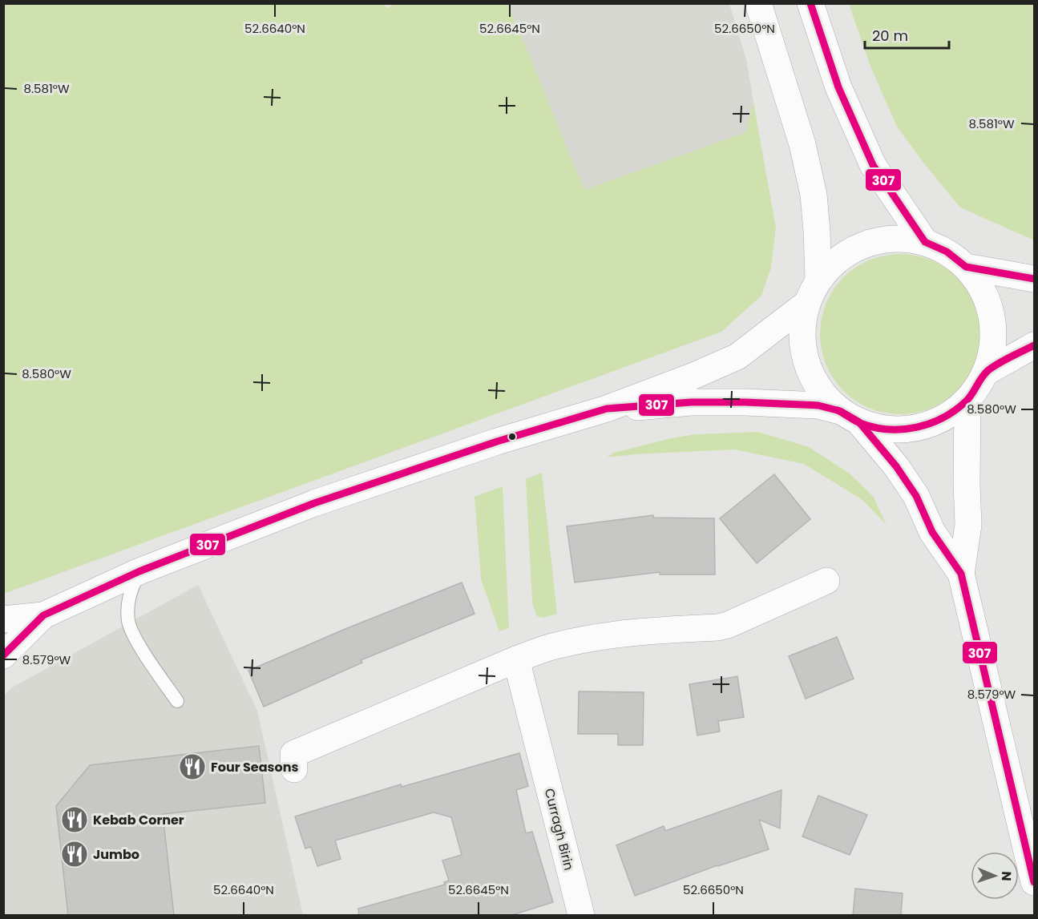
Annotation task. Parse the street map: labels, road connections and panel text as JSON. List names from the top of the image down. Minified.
{"streets":{"street":["Curragh Birin"]},"places":{"restaurant":["Four Seasons","Kebab Corner","Jumbo"]},"lines":["transit line 307"],"scale_bar":"20 m","north":"right","coordinates":["52.6640°N","52.6645°N","52.6650°N","8.581°W","8.580°W","8.579°W"]}
